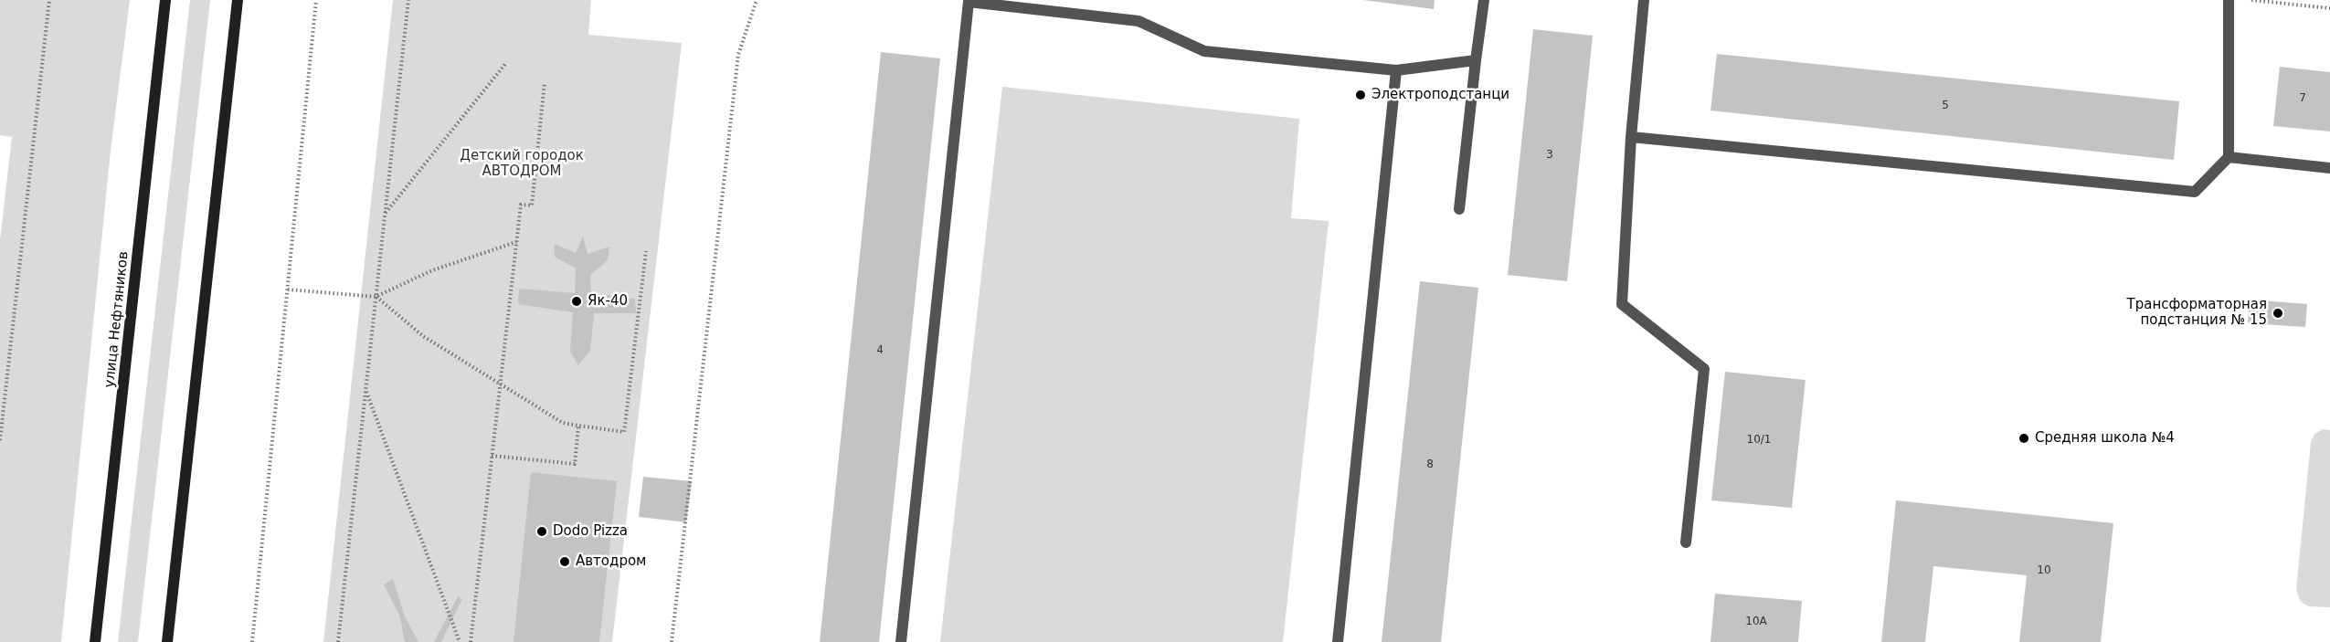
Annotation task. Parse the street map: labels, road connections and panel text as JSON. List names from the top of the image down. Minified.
{"streets":{"main road":["улица Нефтяников"]},"parks":["Детский городок АВТОДРОМ"],"places":["Электроподстанци","Як-40","Трансформаторная подстанция № 15","Средняя школа №4","Dodo Pizza","Автодром"],"house_numbers":["7","5","3","4","10/1","8","10","10А"]}
